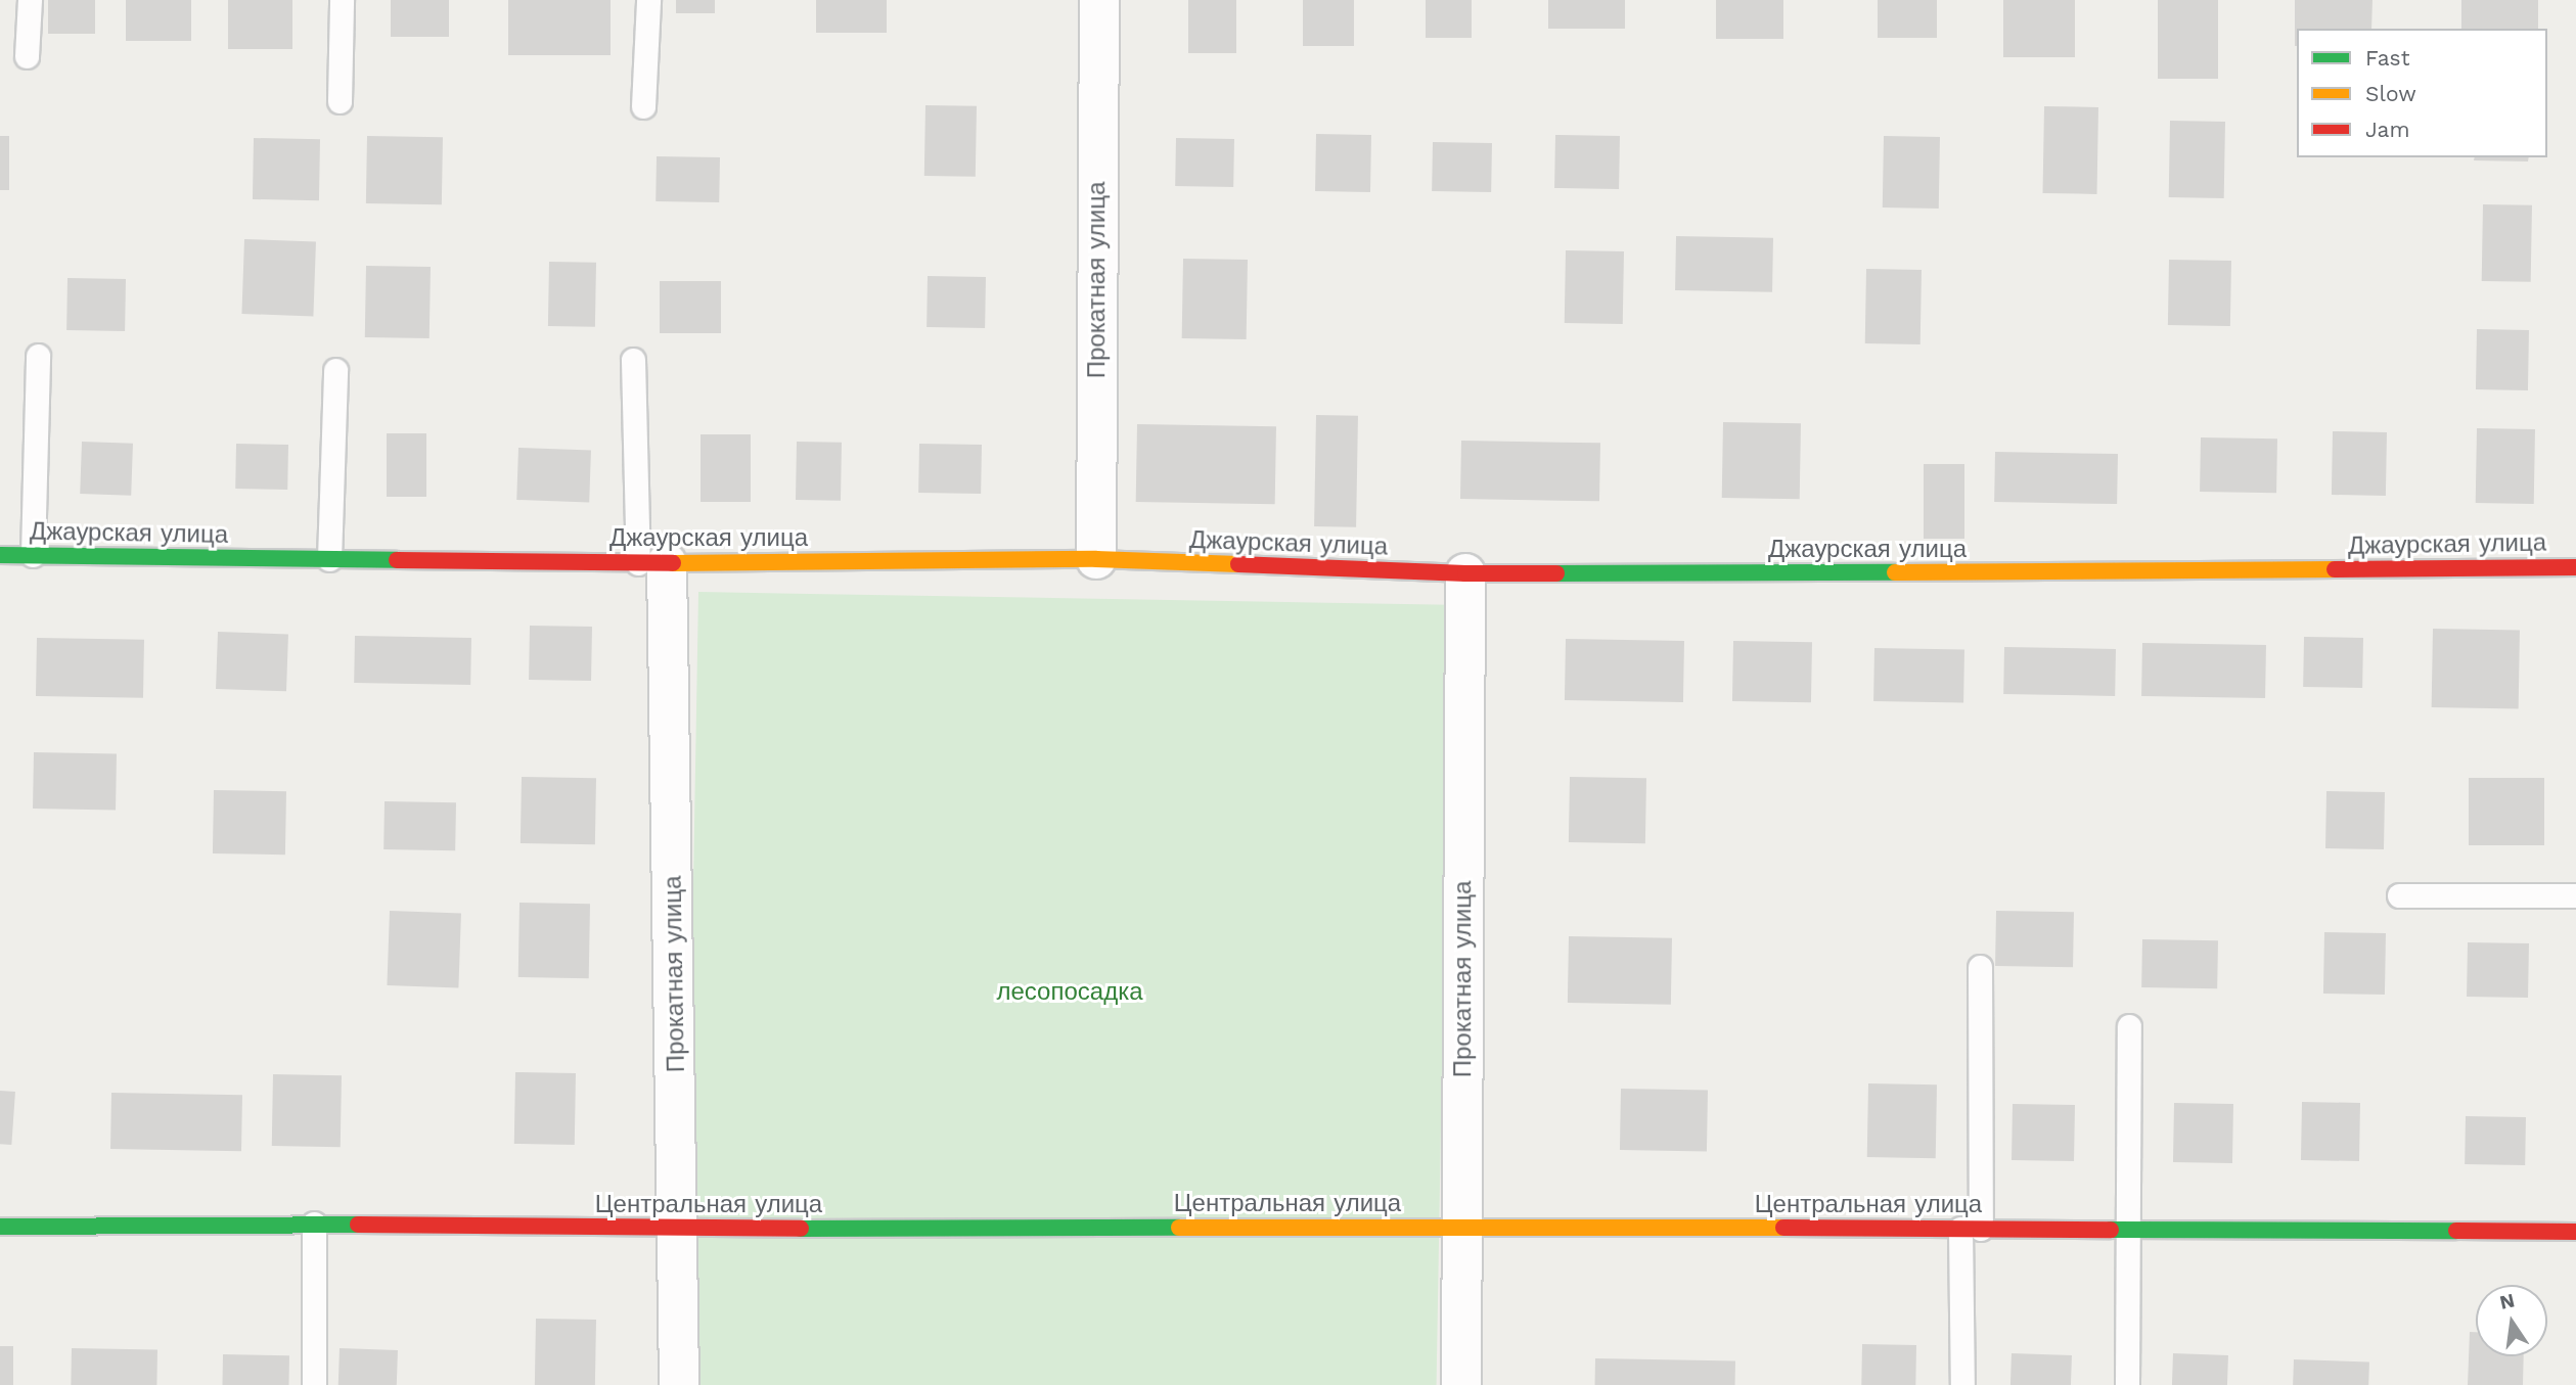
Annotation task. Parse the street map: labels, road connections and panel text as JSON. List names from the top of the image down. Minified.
{"streets":{"street":["Прокатная улица","Джаурская улица","Центральная улица"]},"crossings":[["Прокатная улица","Джаурская улица"],["Прокатная улица","Центральная улица"]],"parks":["лесопосадка"],"legend":["Fast","Slow","Jam"],"north":"top"}
